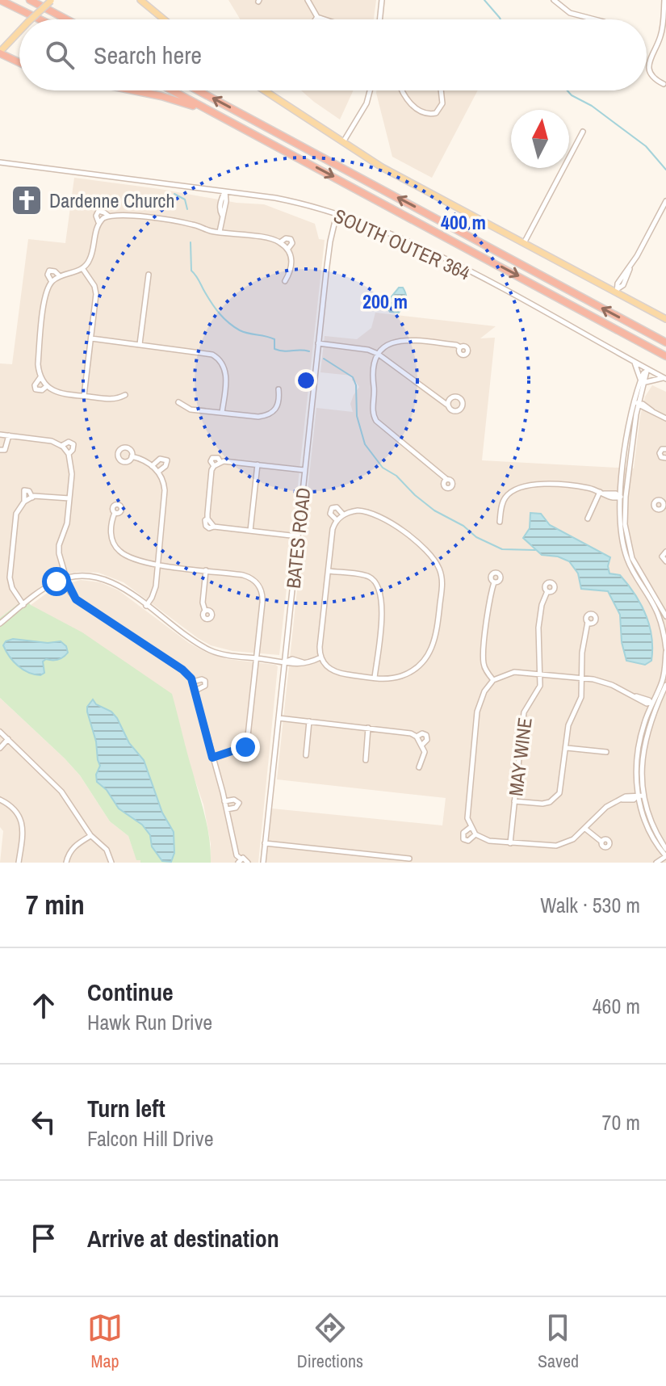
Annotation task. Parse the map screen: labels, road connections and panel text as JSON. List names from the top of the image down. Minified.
{"streets":{"street":["SOUTH OUTER 364","BATES ROAD","MAY WINE"]},"crossings":[["SOUTH OUTER 364","BATES ROAD"]],"places":{"church":["Dardenne Church"]},"north":"top","page":{"search":"Search here","heading":["7 min","Walk · 530 m"],"list":[["Continue","Hawk Run Drive","460 m"],["Turn left","Falcon Hill Drive","70 m"],"Arrive at destination"],"nav":["Map","Directions","Saved"]},"rings":["400 m","200 m"]}
